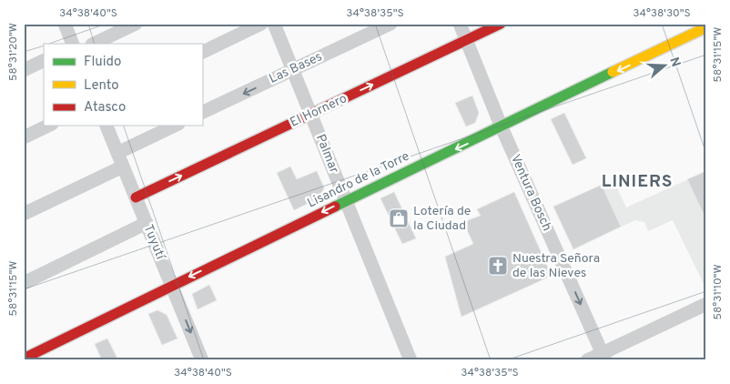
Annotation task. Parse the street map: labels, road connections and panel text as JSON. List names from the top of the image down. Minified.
{"streets":{"street":["Las Bases","El Hornero","Palmar","Lisandro de la Torre","Ventura Bosch","Tuyutí"]},"crossings":[["Las Bases","Palmar"],["El Hornero","Palmar"],["El Hornero","Ventura Bosch"],["El Hornero","Tuyutí"],["Palmar","Lisandro de la Torre"],["Lisandro de la Torre","Ventura Bosch"],["Lisandro de la Torre","Tuyutí"]],"one_way":["El Hornero","Lisandro de la Torre","Ventura Bosch"],"districts":["LINIERS"],"places":{"shop":["Lotería de la Ciudad"],"church":["Nuestra Señora de las Nieves"]},"legend":["Fluido","Lento","Atasco"],"north":"right","coordinates":["34°38'40\"S","34°38'35\"S","34°38'30\"S","58°31'20\"W","58°31'15\"W","58°31'10\"W"]}
